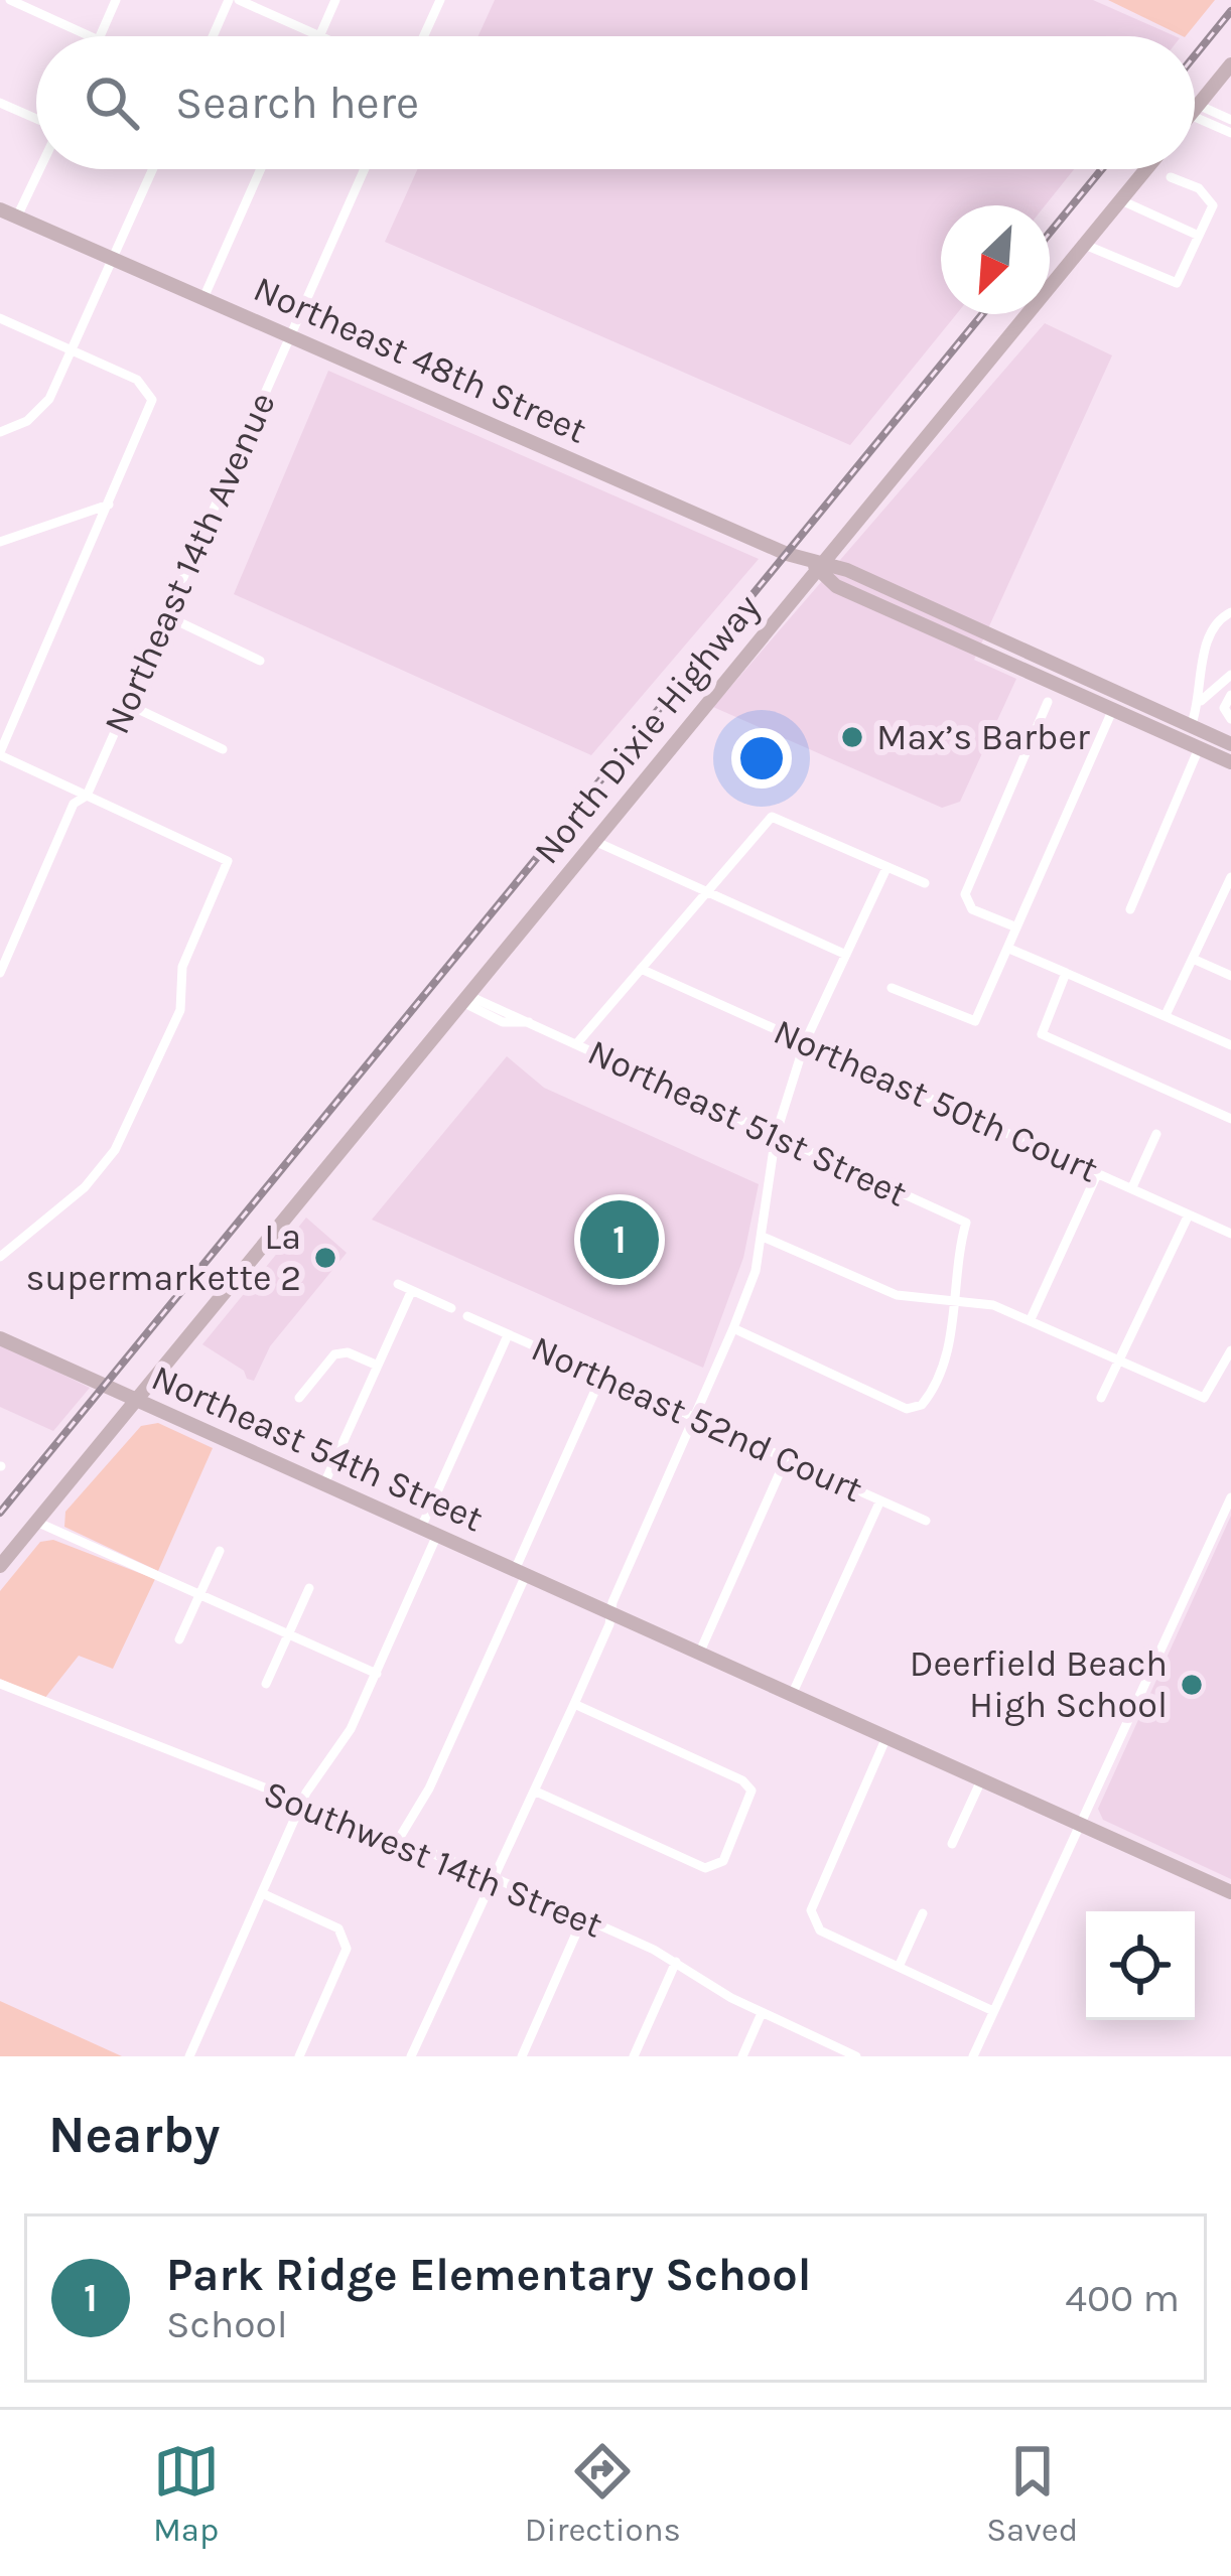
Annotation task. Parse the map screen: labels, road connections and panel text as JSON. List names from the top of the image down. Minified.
{"streets":{"main road":["Northeast 48th Street","North Dixie Highway","Northeast 54th Street"],"street":["Northeast 14th Avenue","Northeast 50th Court","Northeast 51st Street","Northeast 52nd Court","Southwest 14th Street"]},"crossings":[["Northeast 48th Street","Northeast 14th Avenue"],["Northeast 48th Street","North Dixie Highway"],["North Dixie Highway","Northeast 51st Street"],["North Dixie Highway","Northeast 54th Street"]],"places":["Max’s Barber","La supermarkette 2","Deerfield Beach High School"],"north":"bottom left","page":{"search":"Search here","pins":"1","heading":"Nearby","list":[{"mark":"1","name":"Park Ridge Elementary School","note":"School","value":"400 m"}],"nav":["Map","Directions","Saved"]}}
